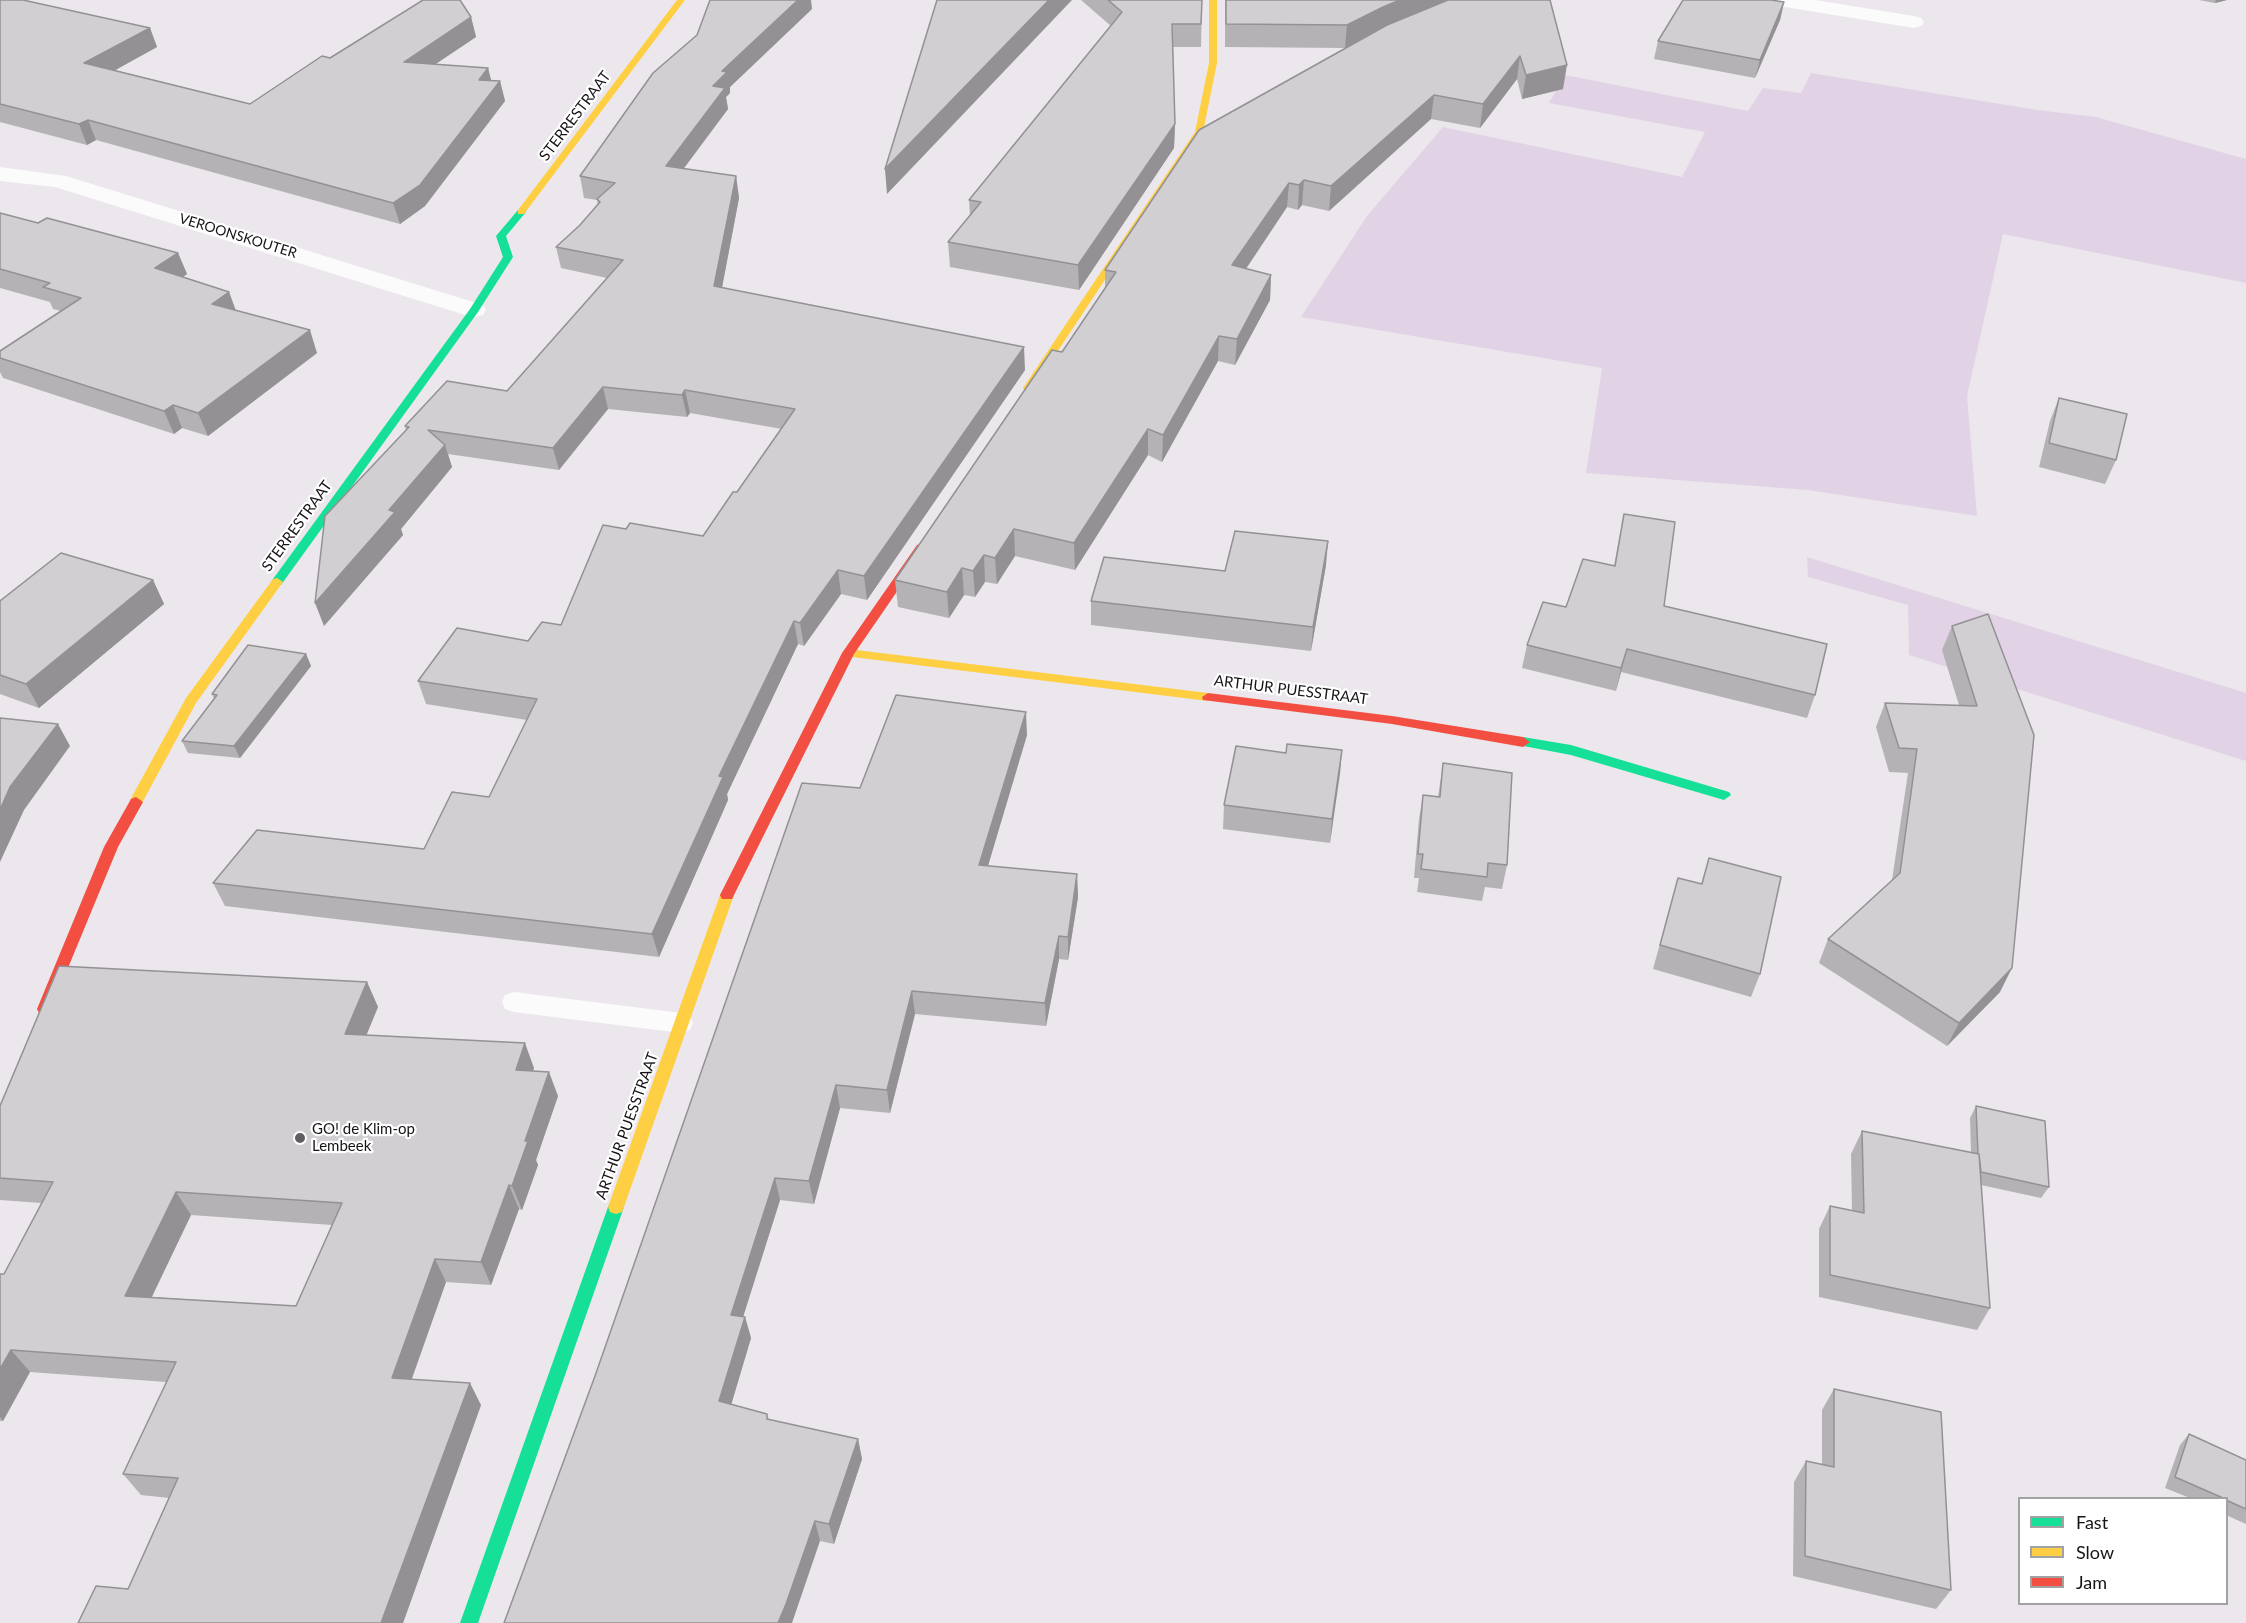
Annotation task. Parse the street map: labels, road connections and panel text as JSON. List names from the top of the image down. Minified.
{"streets":{"street":["STERRESTRAAT","VEROONSKOUTER","ARTHUR PUESSTRAAT"]},"crossings":[["STERRESTRAAT","VEROONSKOUTER"]],"places":["GO! de Klim-op Lembeek"],"legend":["Fast","Slow","Jam"]}
